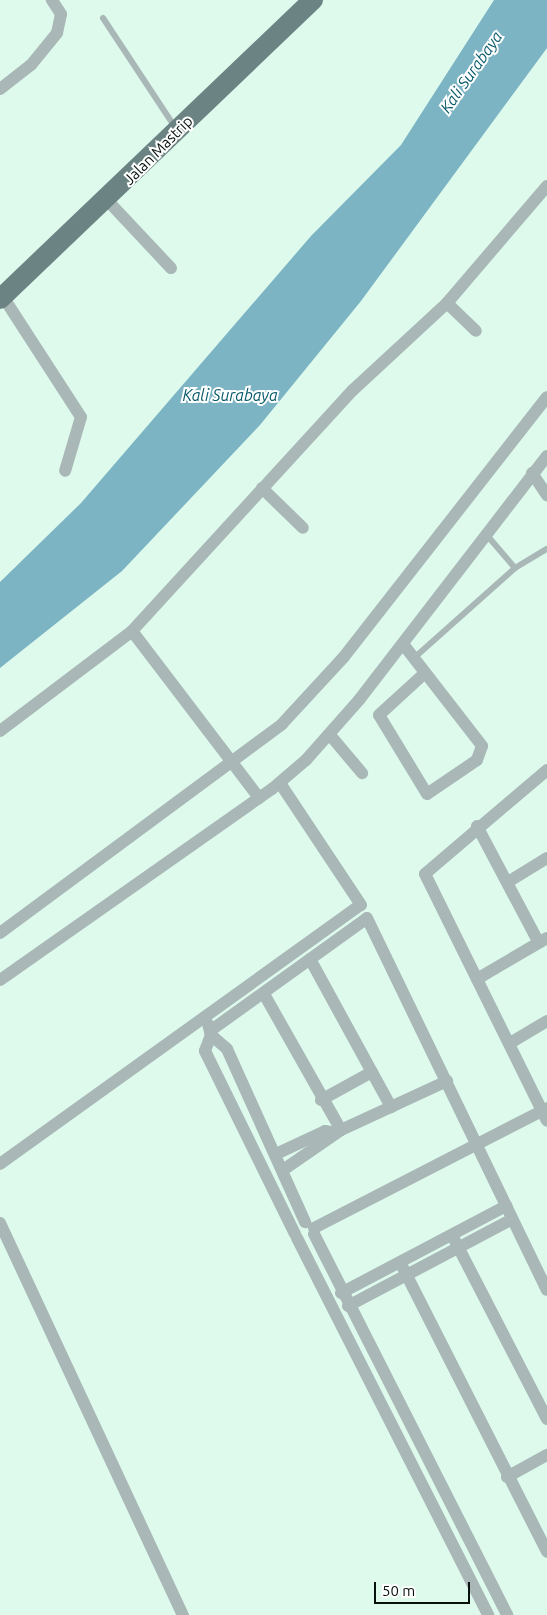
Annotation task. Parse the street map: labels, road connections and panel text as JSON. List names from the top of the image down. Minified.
{"streets":{"main road":["Jalan Mastrip"]},"water":["Kali Surabaya"],"scale_bar":"50 m"}
